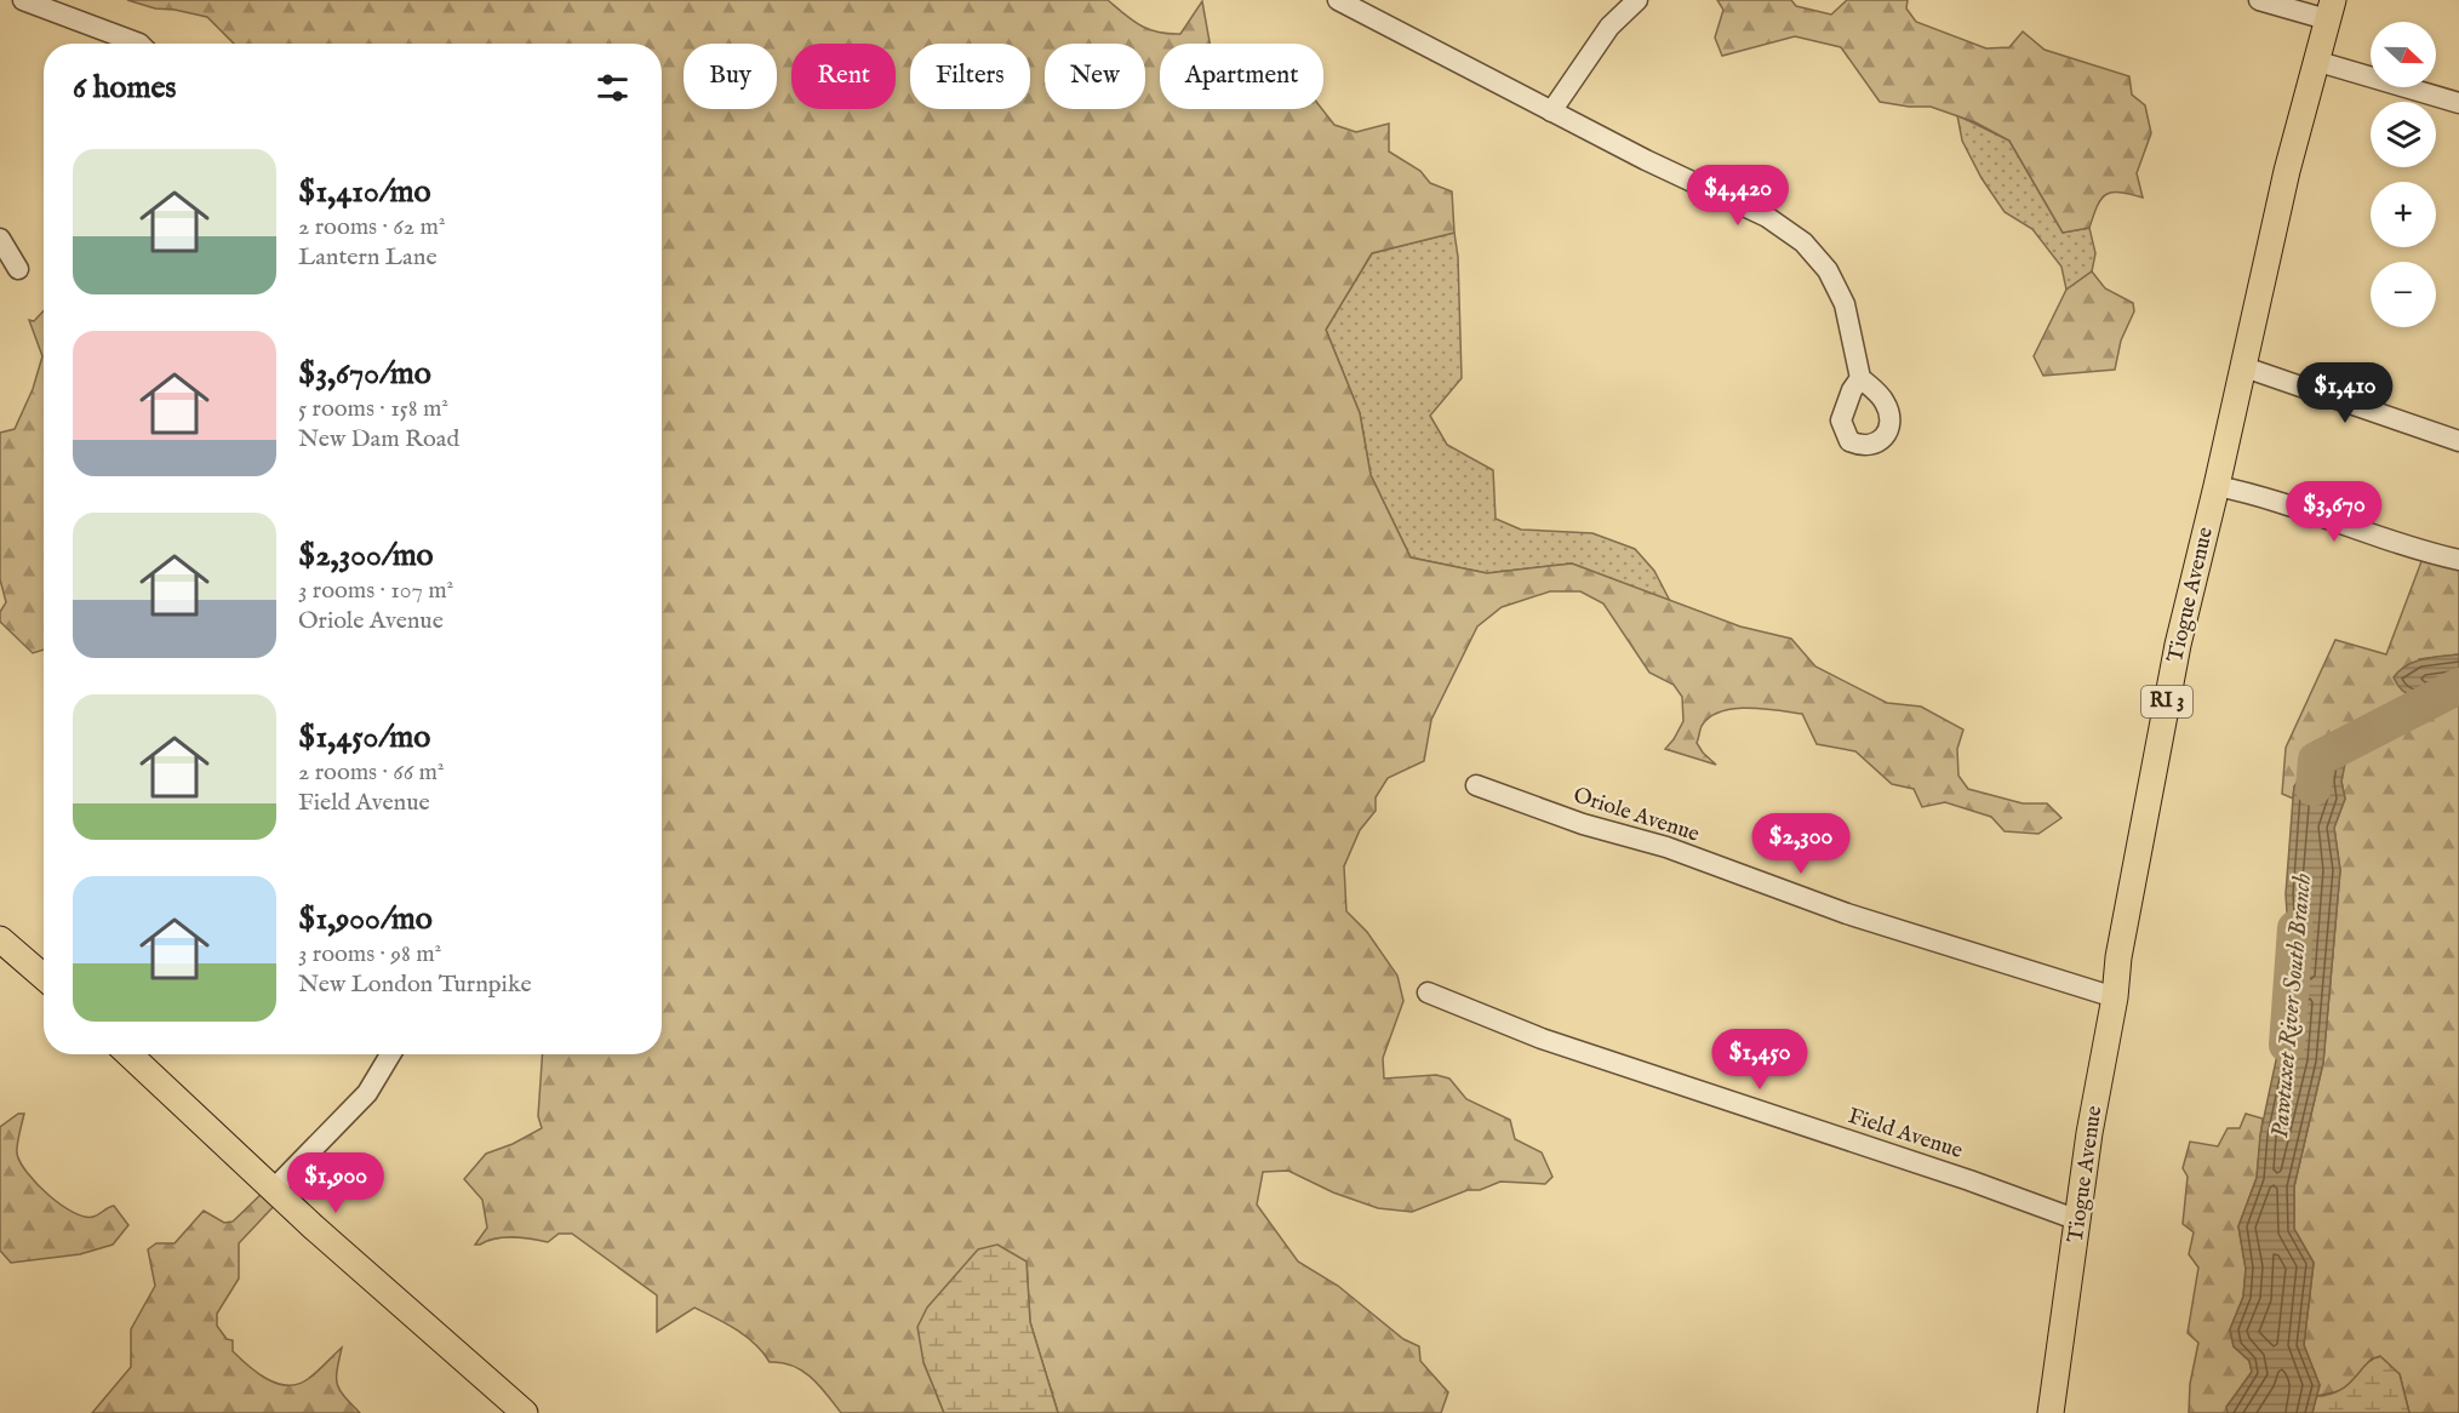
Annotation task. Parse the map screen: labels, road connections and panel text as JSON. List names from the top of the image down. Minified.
{"streets":{"main road":["Tiogue Avenue","RI 3"],"street":["Oriole Avenue","Field Avenue"]},"crossings":[["Tiogue Avenue","Oriole Avenue"],["Tiogue Avenue","Field Avenue"]],"water":["Pawtuxet River South Branch"],"north":"right","page":{"map_buttons":["+","−"],"chip":["Buy","Rent","Filters","New","Apartment"],"heading":"6 homes","list":[{"name":"$1,410/mo","note":"2 rooms · 62 m² · Lantern Lane"},{"name":"$3,670/mo","note":"5 rooms · 158 m² · New Dam Road"},{"name":"$2,300/mo","note":"3 rooms · 107 m² · Oriole Avenue"},{"name":"$1,450/mo","note":"2 rooms · 66 m² · Field Avenue"},{"name":"$1,900/mo","note":"3 rooms · 98 m² · New London Turnpike"}],"price":["$4,420","$1,410","$3,670","$2,300","$1,450","$1,900"]}}
